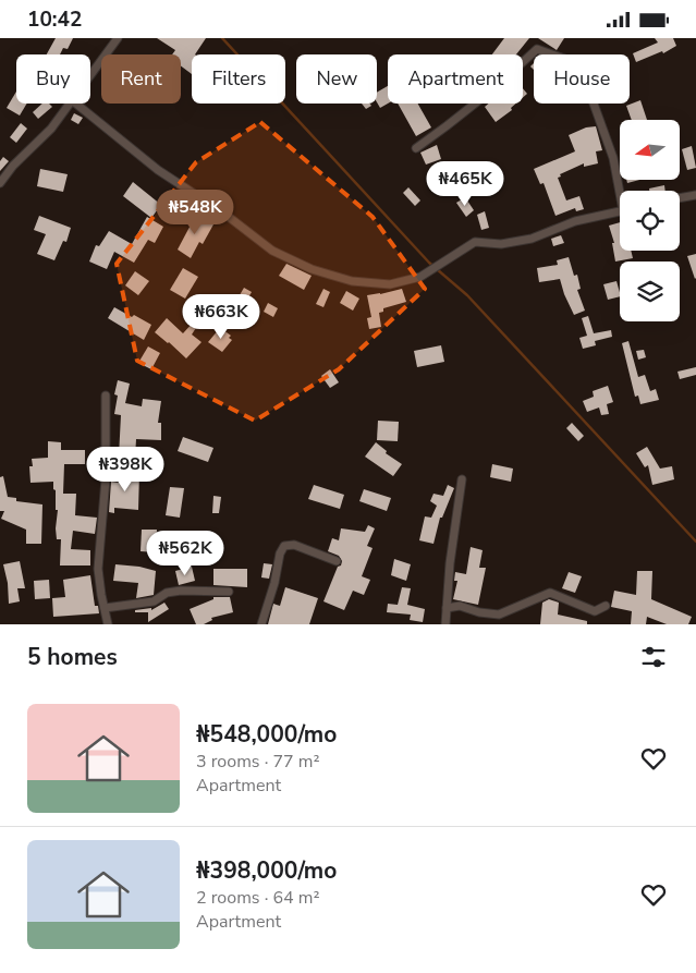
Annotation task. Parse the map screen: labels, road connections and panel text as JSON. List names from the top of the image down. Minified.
{"north":"left","page":{"status":"10:42","chip":["Buy","Rent","Filters","New","Apartment","House"],"price":["₦465K","₦548K","₦663K","₦398K","₦562K"],"heading":"5 homes","list":[{"name":"₦548,000/mo","note":"3 rooms · 77 m² · Apartment"},{"name":"₦398,000/mo","note":"2 rooms · 64 m² · Apartment"}]}}
